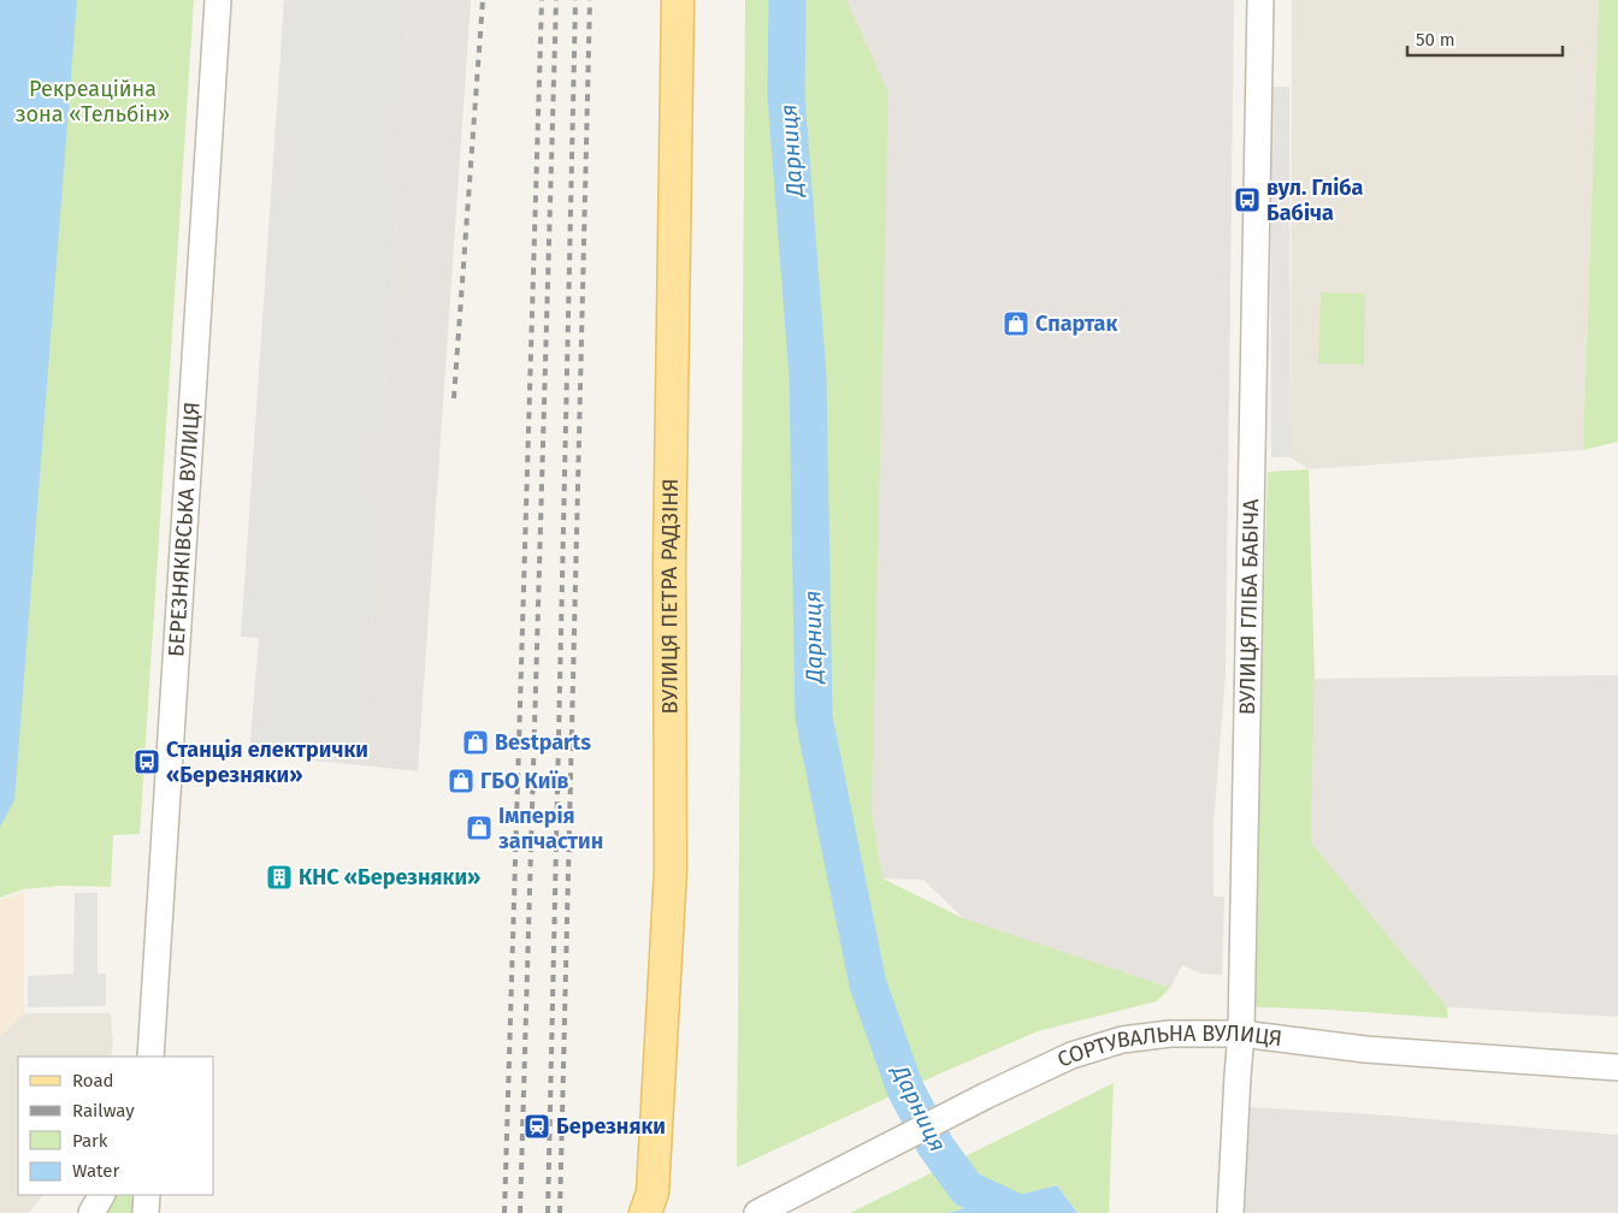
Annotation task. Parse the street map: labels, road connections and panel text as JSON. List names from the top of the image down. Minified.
{"streets":{"main road":["ВУЛИЦЯ ПЕТРА РАДЗІНЯ"],"street":["БЕРЕЗНЯКІВСЬКА ВУЛИЦЯ","ВУЛИЦЯ ГЛІБА БАБІЧА","СОРТУВАЛЬНА ВУЛИЦЯ"]},"crossings":[["ВУЛИЦЯ ГЛІБА БАБІЧА","СОРТУВАЛЬНА ВУЛИЦЯ"]],"water":["Дарниця"],"parks":["Рекреаційна зона «Тельбін»"],"places":{"bus stop":["вул. Гліба Бабіча","Станція електрички «Березняки»"],"shop":["Спартак","Bestparts","ГБО Київ","Імперія запчастин"],"building":["КНС «Березняки»"],"station":["Березняки"]},"legend":["Road","Railway","Park","Water"],"scale_bar":"50 m"}
